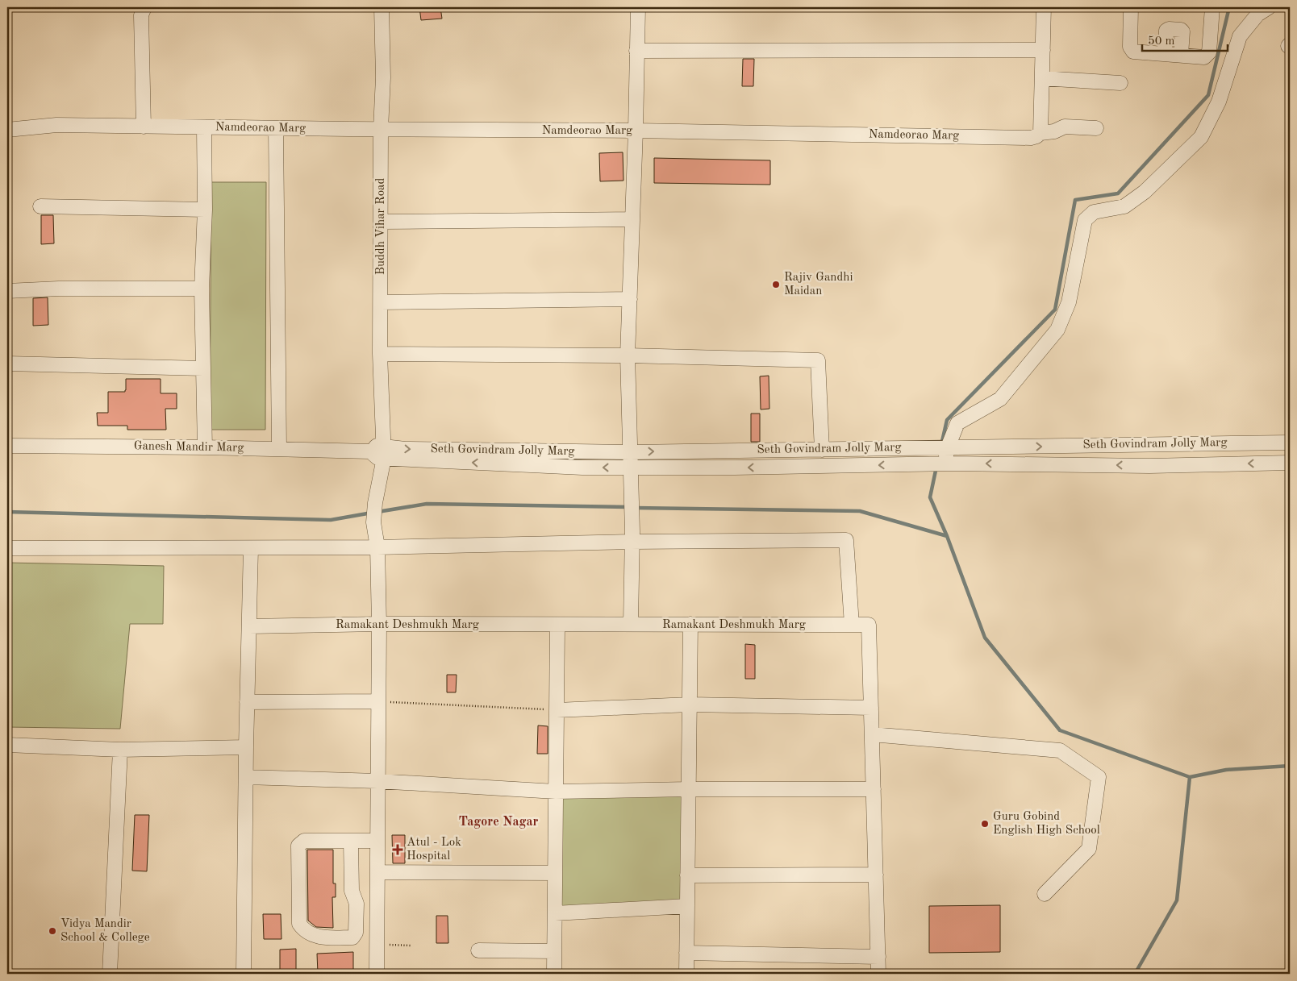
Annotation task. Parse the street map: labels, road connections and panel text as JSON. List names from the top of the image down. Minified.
{"streets":{"street":["Namdeorao Marg","Buddh Vihar Road","Seth Govindram Jolly Marg","Ganesh Mandir Marg","Ramakant Deshmukh Marg"]},"crossings":[["Namdeorao Marg","Buddh Vihar Road"],["Buddh Vihar Road","Seth Govindram Jolly Marg"],["Buddh Vihar Road","Ramakant Deshmukh Marg"],["Seth Govindram Jolly Marg","Ganesh Mandir Marg"]],"districts":["Tagore Nagar"],"places":{"other":["Rajiv Gandhi Maidan","Guru Gobind English High School","Vidya Mandir School & College"],"health":["Atul - Lok Hospital"]},"scale_bar":"50 m"}
